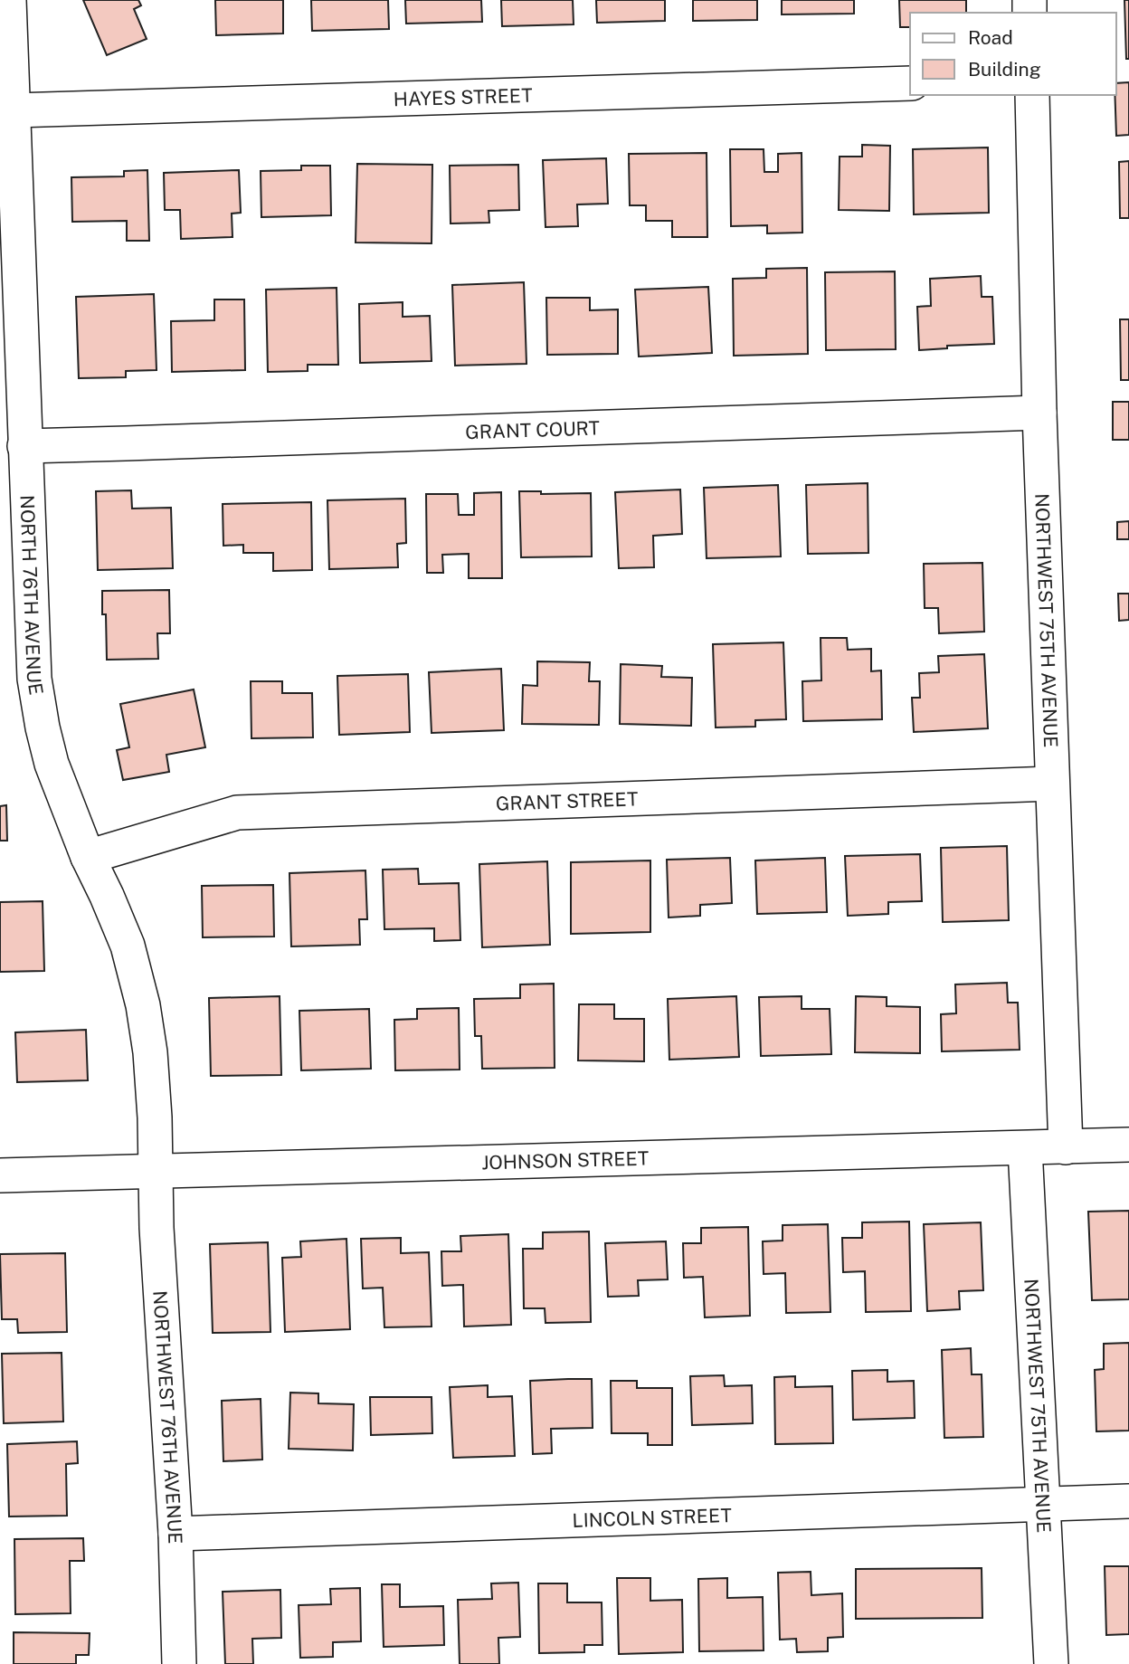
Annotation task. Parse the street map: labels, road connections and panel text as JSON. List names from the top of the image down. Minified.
{"streets":{"street":["HAYES STREET","GRANT COURT","NORTH 76TH AVENUE","NORTHWEST 75TH AVENUE","GRANT STREET","JOHNSON STREET","NORTHWEST 76TH AVENUE","LINCOLN STREET"]},"crossings":[["HAYES STREET","NORTH 76TH AVENUE"],["GRANT COURT","NORTH 76TH AVENUE"],["GRANT COURT","NORTHWEST 75TH AVENUE"],["NORTH 76TH AVENUE","GRANT STREET"],["NORTH 76TH AVENUE","JOHNSON STREET"],["NORTH 76TH AVENUE","NORTHWEST 76TH AVENUE"],["NORTHWEST 75TH AVENUE","GRANT STREET"],["NORTHWEST 75TH AVENUE","JOHNSON STREET"],["NORTHWEST 75TH AVENUE","LINCOLN STREET"],["JOHNSON STREET","NORTHWEST 76TH AVENUE"],["NORTHWEST 76TH AVENUE","LINCOLN STREET"]],"legend":["Road","Building"]}
